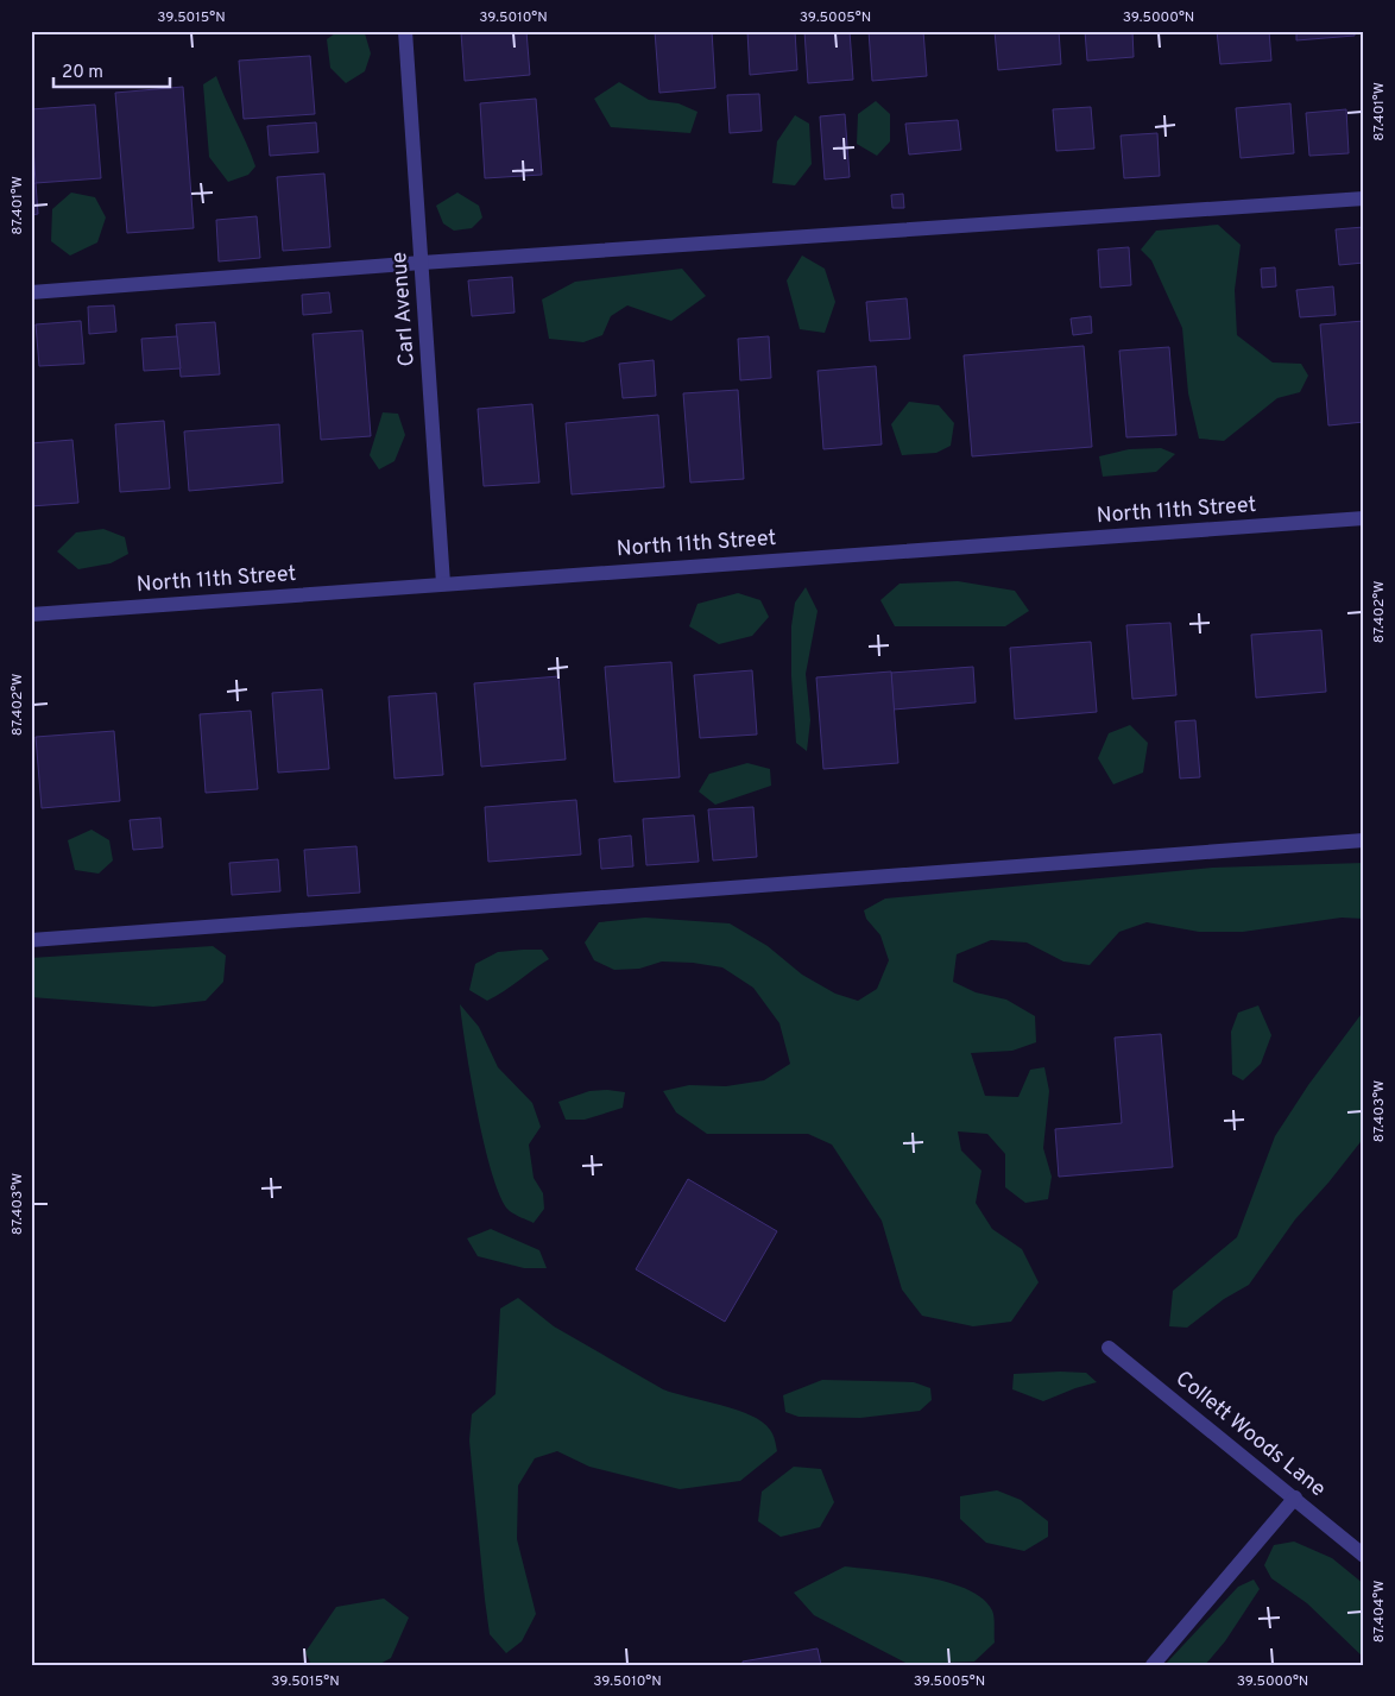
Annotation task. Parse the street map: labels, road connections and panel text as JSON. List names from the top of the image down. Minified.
{"streets":{"street":["Carl Avenue","North 11th Street","Collett Woods Lane"]},"crossings":[["Carl Avenue","North 11th Street"]],"scale_bar":"20 m","coordinates":["39.5015°N","39.5010°N","39.5005°N","39.5000°N","87.401°W","87.402°W","87.403°W","87.404°W"]}
